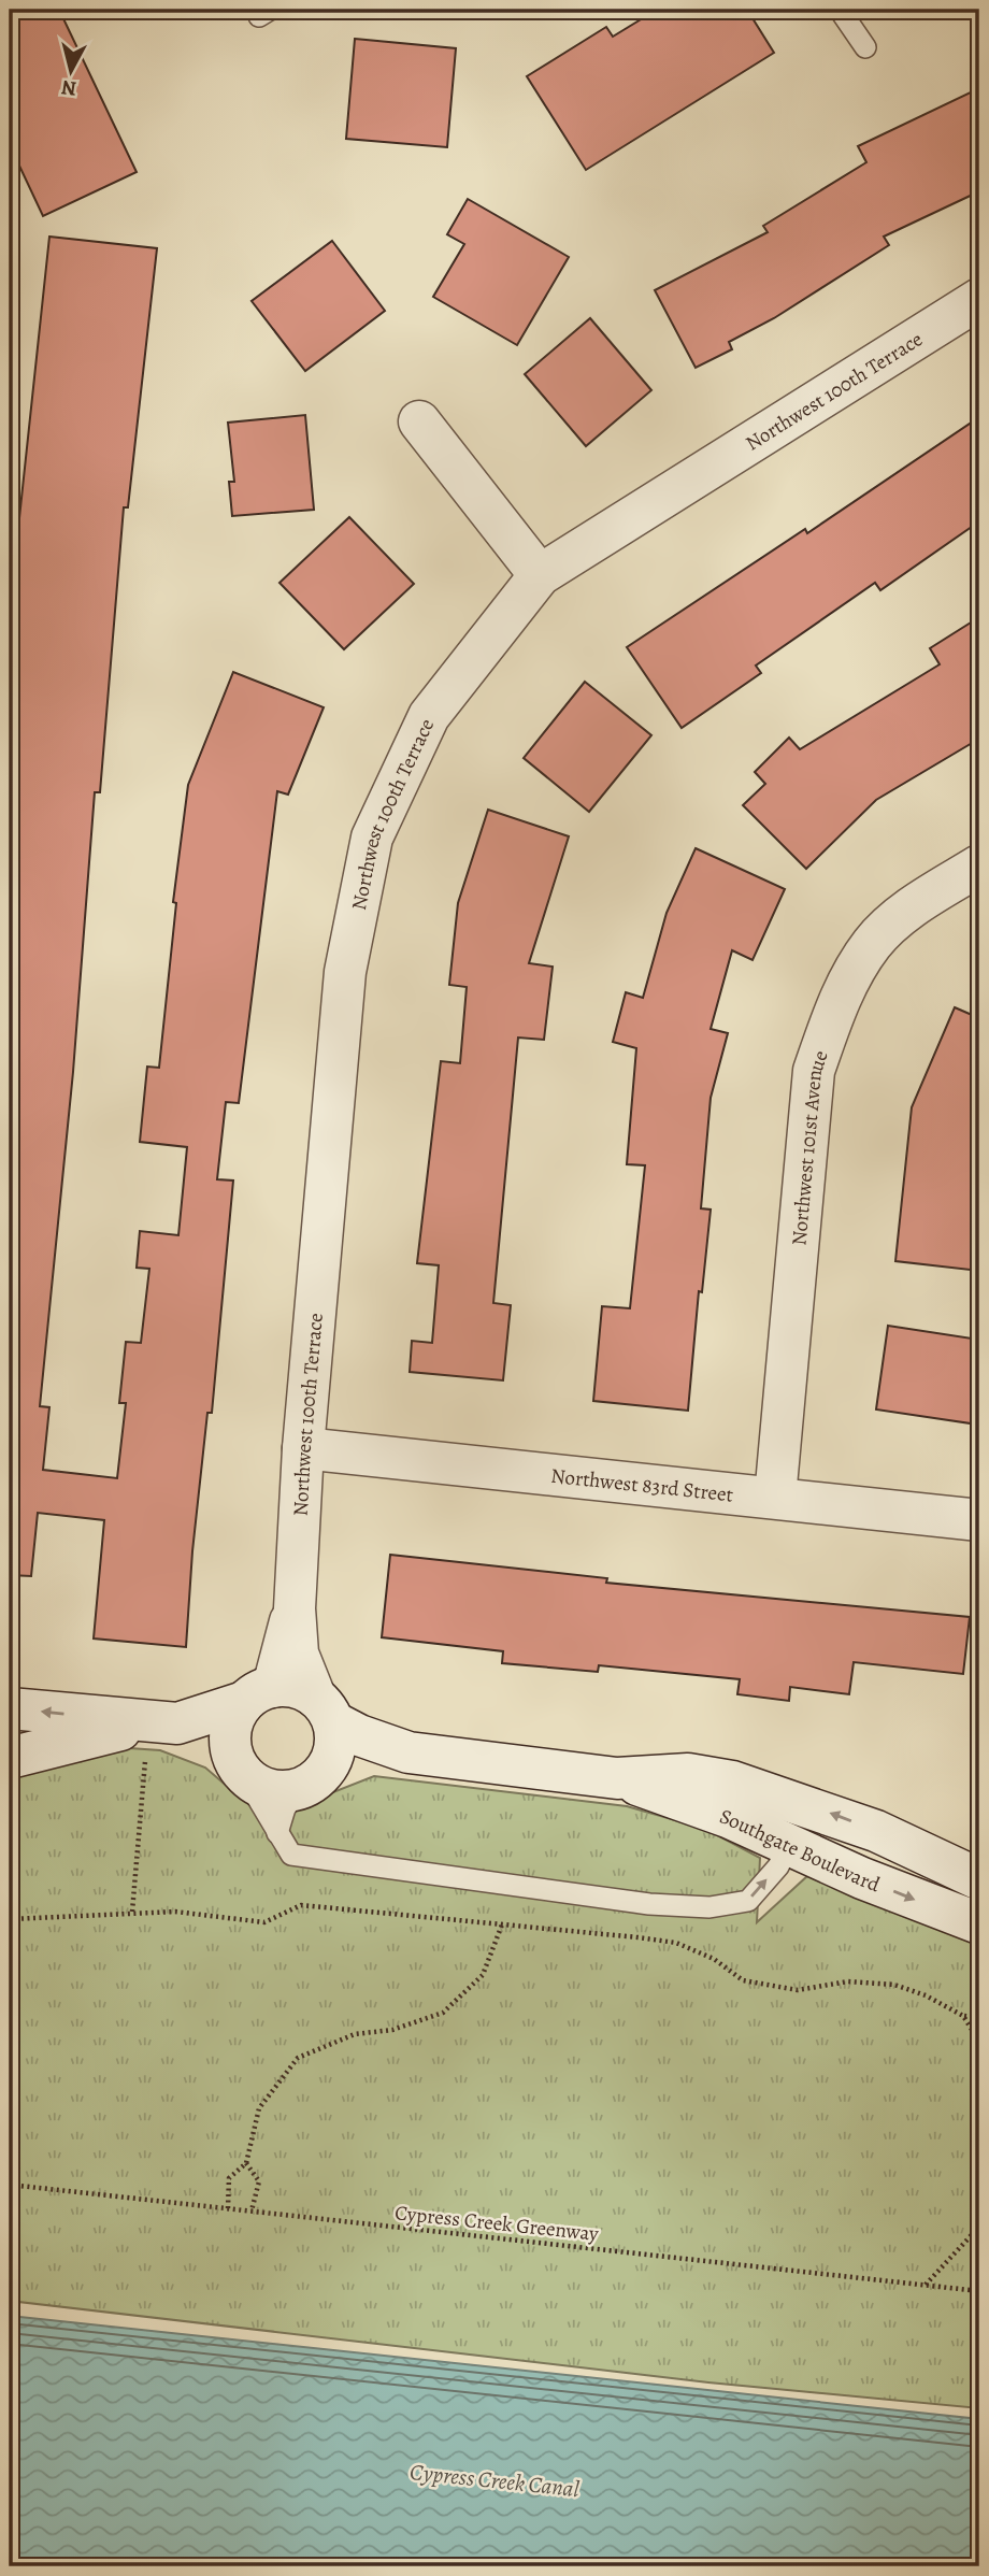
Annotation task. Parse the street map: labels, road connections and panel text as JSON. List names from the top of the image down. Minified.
{"streets":{"street":["Northwest 100th Terrace","Northwest 101st Avenue","Northwest 83rd Street","Southgate Boulevard"],"path":["Cypress Creek Greenway"]},"crossings":[["Northwest 100th Terrace","Northwest 83rd Street"],["Northwest 100th Terrace","Southgate Boulevard"],["Northwest 101st Avenue","Northwest 83rd Street"]],"water":["Cypress Creek Canal"],"north":"bottom"}
